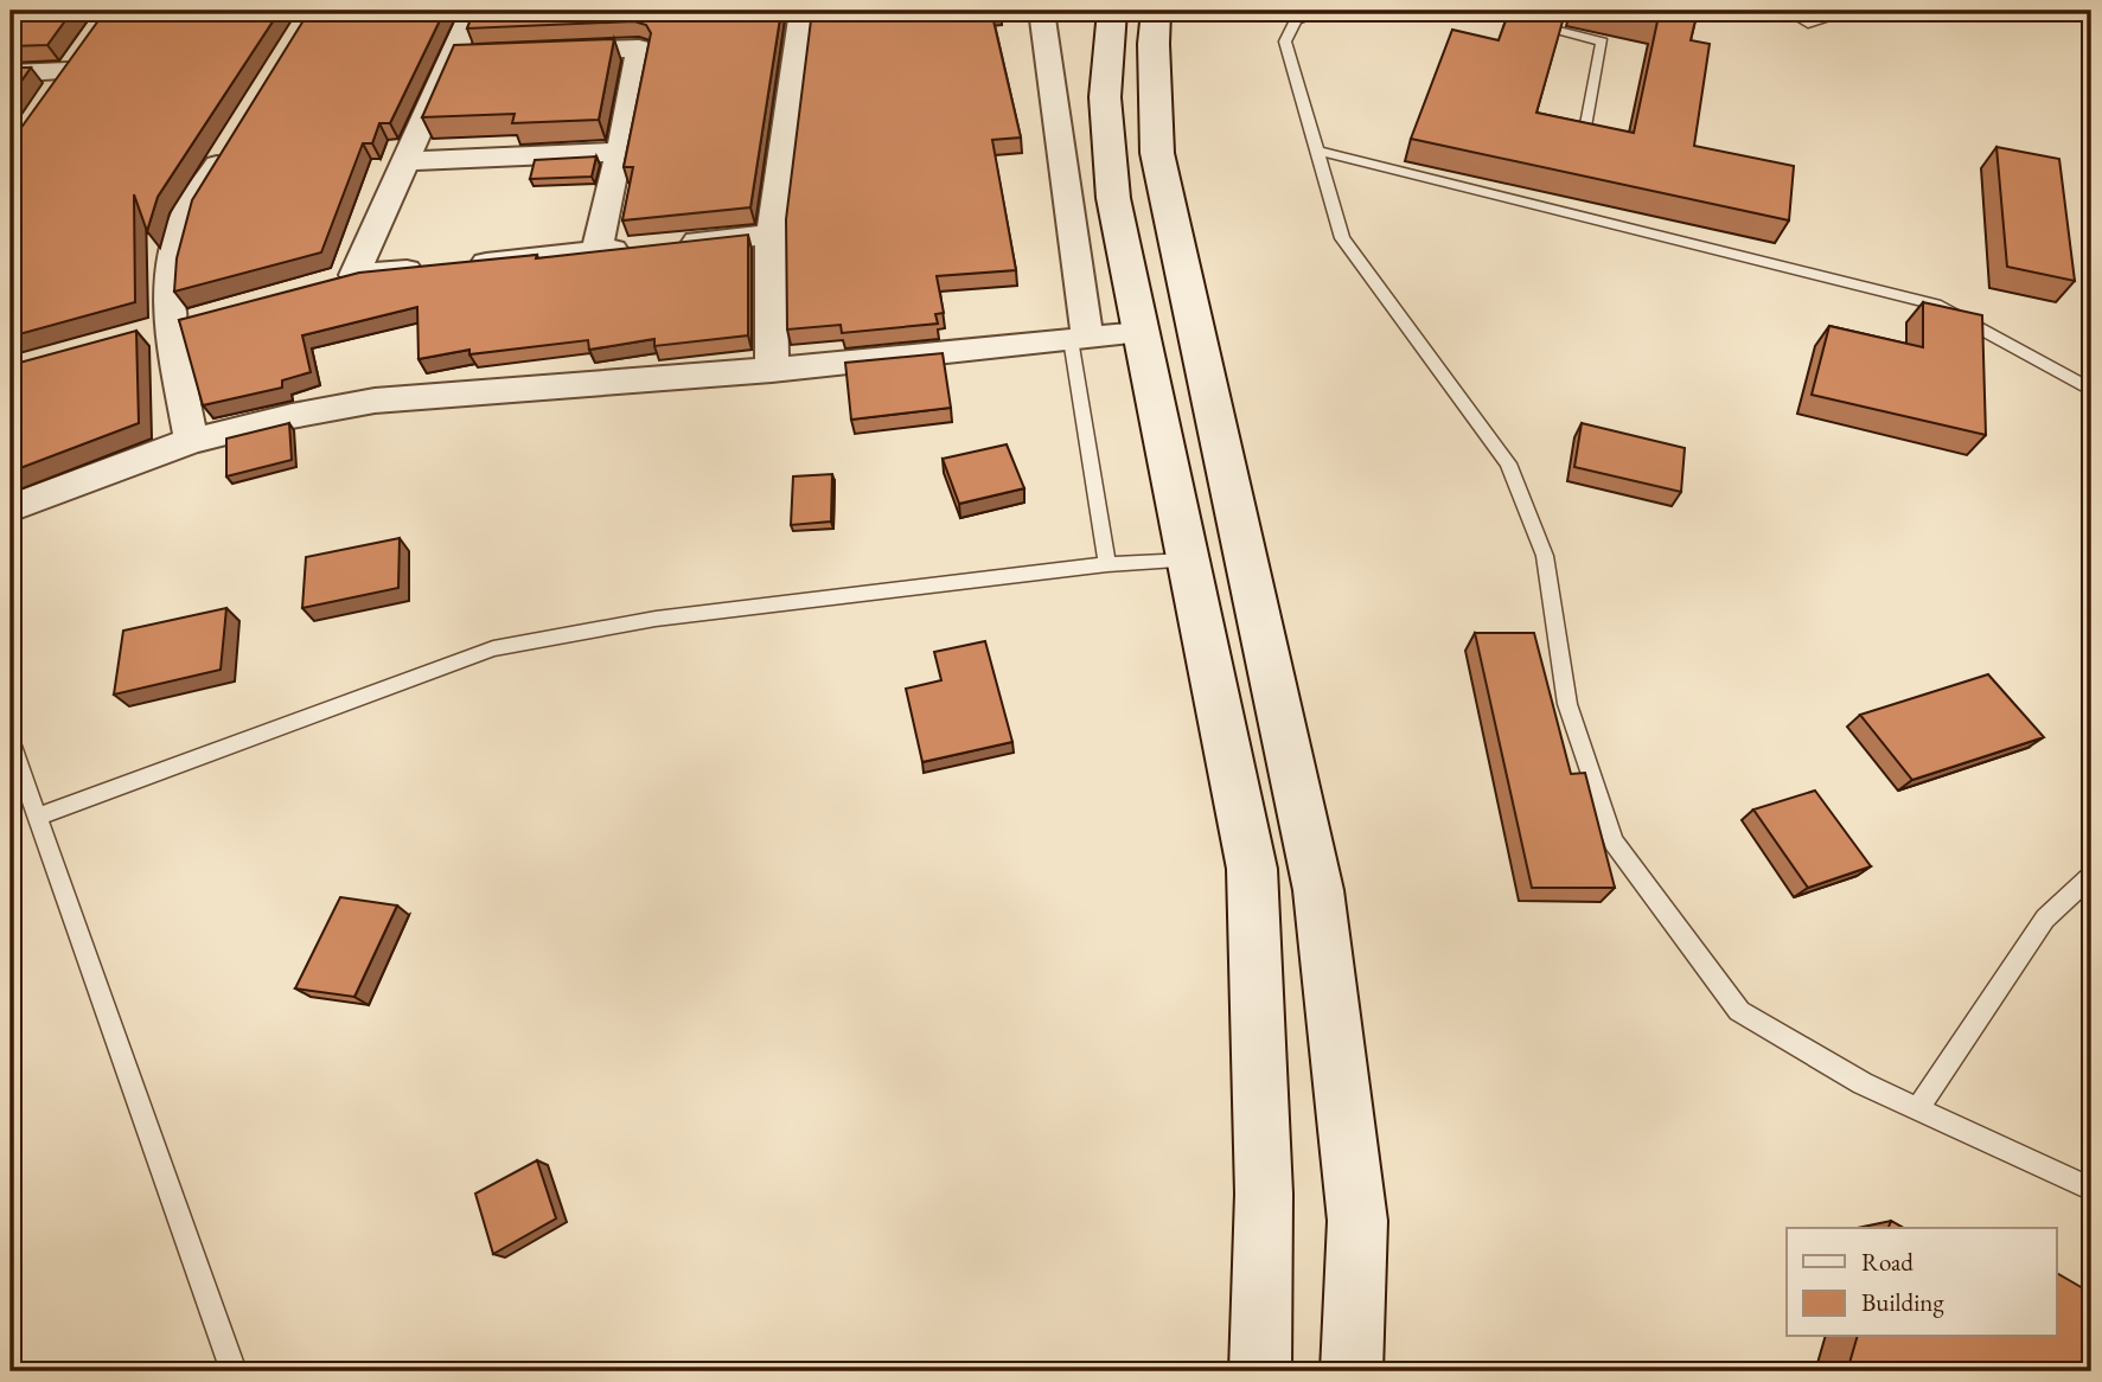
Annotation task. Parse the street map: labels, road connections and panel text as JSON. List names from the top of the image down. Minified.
{"legend":["Road","Building"]}
